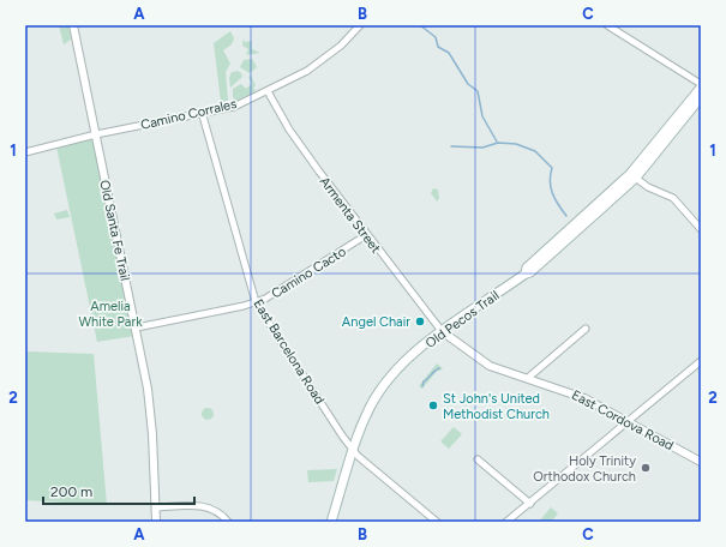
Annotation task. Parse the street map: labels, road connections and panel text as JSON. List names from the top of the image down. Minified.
{"streets":{"main road":["Old Pecos Trail"],"street":["Camino Corrales","Armenta Street","Old Santa Fe Trail","Camino Cacto","East Barcelona Road","East Cordova Road"]},"crossings":[["Camino Corrales","Armenta Street"],["Camino Corrales","Old Santa Fe Trail"],["Camino Corrales","East Barcelona Road"],["Armenta Street","Camino Cacto"],["Armenta Street","Old Pecos Trail"],["Armenta Street","East Cordova Road"],["Old Santa Fe Trail","Camino Cacto"],["Camino Cacto","East Barcelona Road"],["Old Pecos Trail","East Barcelona Road"],["Old Pecos Trail","East Cordova Road"]],"parks":["Amelia White Park"],"places":["Angel Chair","St John's United Methodist Church","Holy Trinity Orthodox Church"],"scale_bar":"200 m","grid":{"columns":["A","B","C"],"rows":["1","2"]}}
